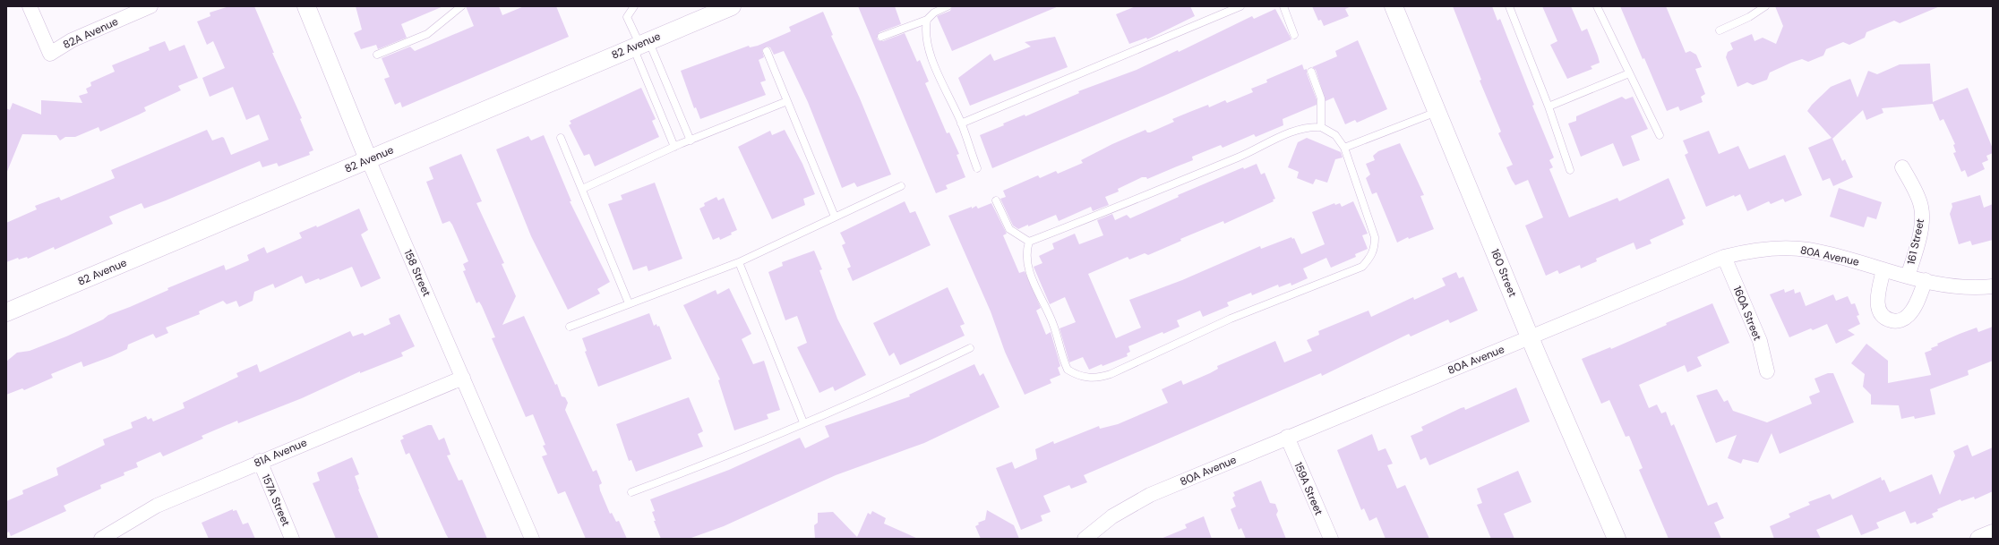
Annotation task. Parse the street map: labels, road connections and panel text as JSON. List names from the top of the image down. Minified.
{"streets":{"street":["82A Avenue","82 Avenue","161 Street","80A Avenue","158 Street","160 Street","160A Street","81A Avenue","159A Street","157A Street"]},"crossings":[["82 Avenue","158 Street"],["161 Street","80A Avenue"],["80A Avenue","160 Street"],["80A Avenue","160A Street"],["80A Avenue","159A Street"],["158 Street","81A Avenue"],["81A Avenue","157A Street"]]}
